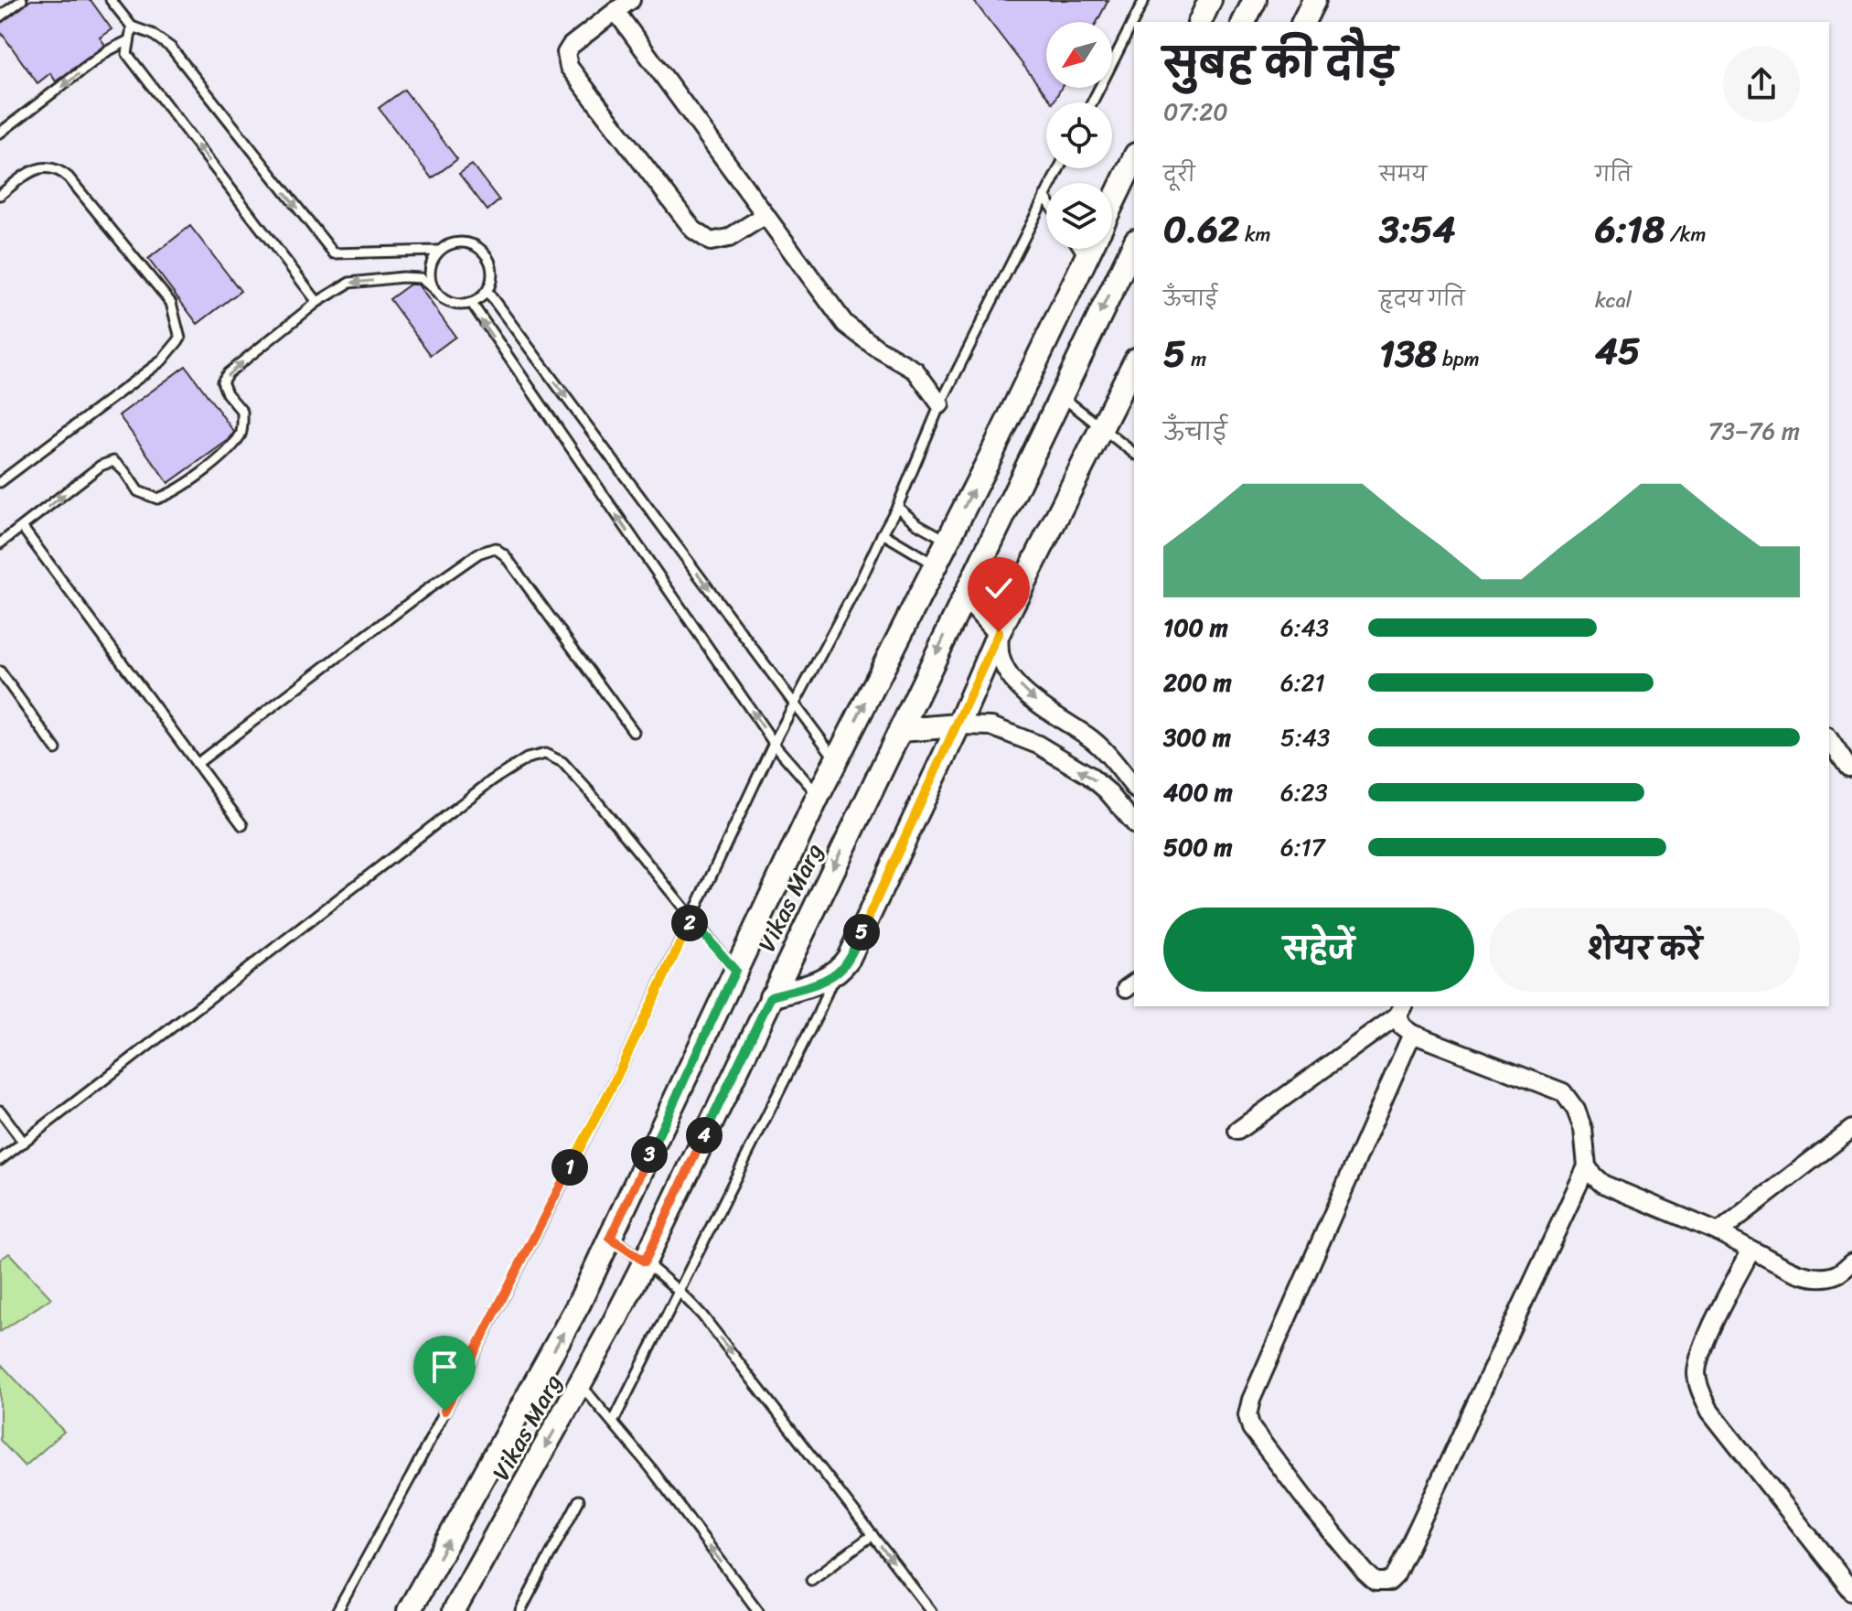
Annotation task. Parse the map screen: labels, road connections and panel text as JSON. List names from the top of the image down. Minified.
{"streets":{"main road":["Vikas Marg"]},"north":"bottom left","page":{"heading":["सुबह की दौड़","07:20"],"stats":[["दूरी","0.62 km"],["समय","3:54"],["गति","6:18 /km"],["ऊँचाई","5 m"],["हृदय गति","138 bpm"],["kcal","45"]],"chart":["ऊँचाई","73–76 m"],"list":[{"name":"100 m","note":"6:43"},{"name":"200 m","note":"6:21"},{"name":"300 m","note":"5:43"},{"name":"400 m","note":"6:23"},{"name":"500 m","note":"6:17"}],"buttons":["सहेजें","शेयर करें"],"pins":["2","5","4","3","1"]}}
